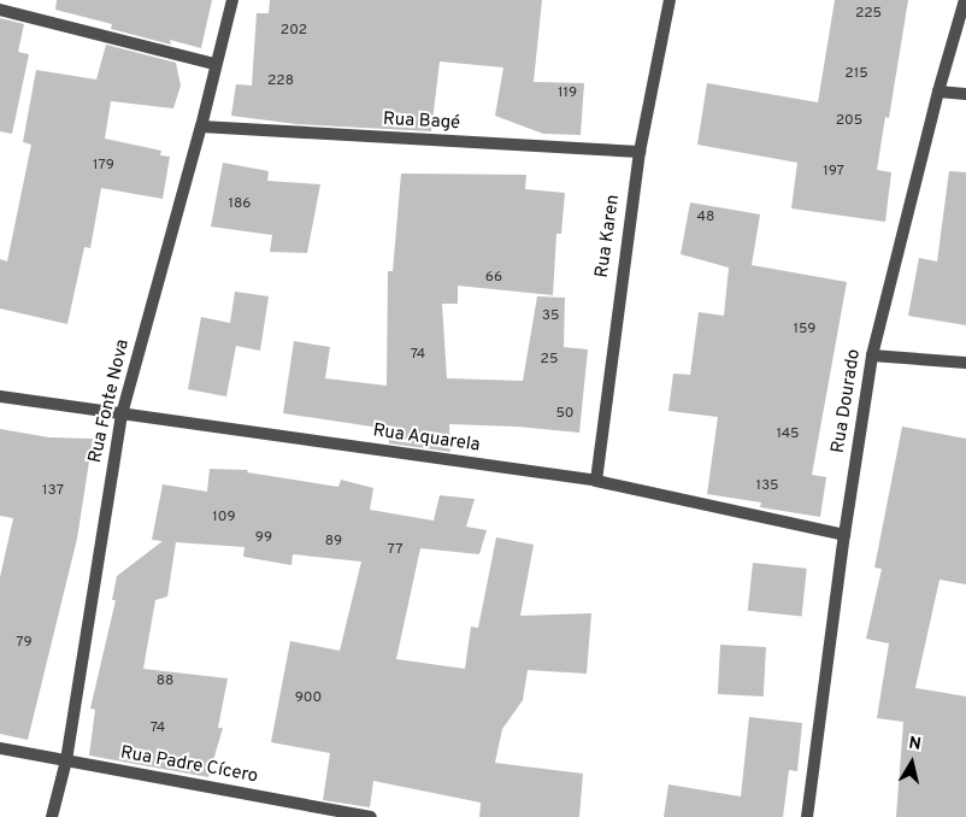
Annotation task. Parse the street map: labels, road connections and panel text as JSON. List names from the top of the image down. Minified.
{"streets":{"street":["Rua Bagé","Rua Karen","Rua Fonte Nova","Rua Dourado","Rua Aquarela","Rua Padre Cícero"]},"crossings":[["Rua Bagé","Rua Karen"],["Rua Bagé","Rua Fonte Nova"],["Rua Karen","Rua Aquarela"],["Rua Fonte Nova","Rua Aquarela"],["Rua Fonte Nova","Rua Padre Cícero"],["Rua Dourado","Rua Aquarela"]],"house_numbers":["225","202","215","228","119","205","179","197","186","48","66","35","159","74","25","50","145","135","137","109","99","89","77","79","88","900","74"],"north":"top"}
